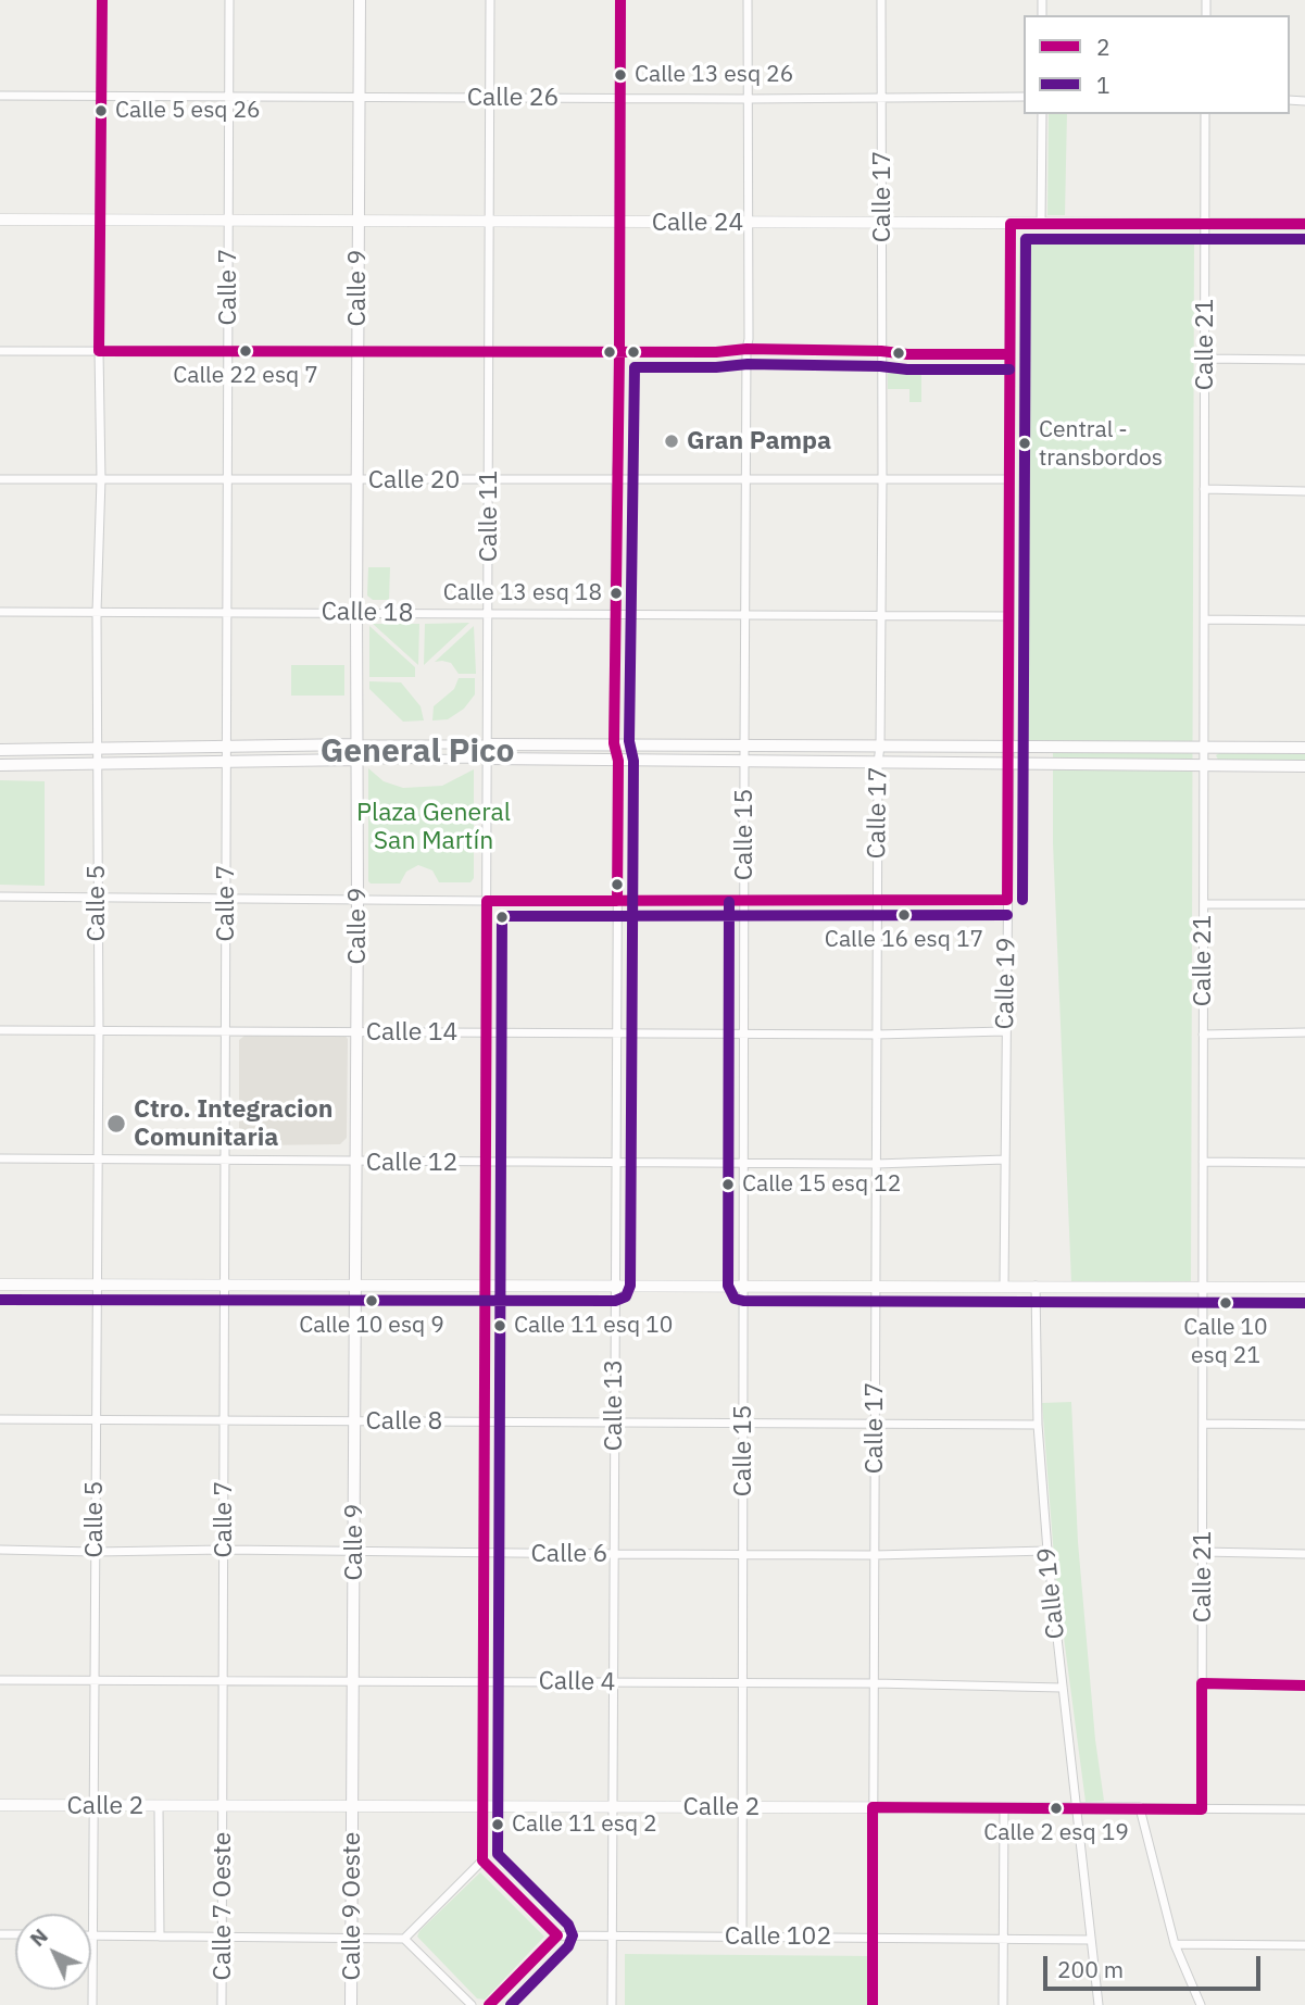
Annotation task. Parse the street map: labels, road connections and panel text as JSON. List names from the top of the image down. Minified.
{"streets":{"main road":["Calle 9","Calle 9 Oeste"],"street":["Calle 26","Calle 17","Calle 24","Calle 7","Calle 21","Calle 20","Calle 11","Calle 18","Calle 15","Calle 5","Calle 19","Calle 14","Calle 12","Calle 13","Calle 8","Calle 6","Calle 4","Calle 2","Calle 7 Oeste","Calle 102"]},"crossings":[["Calle 26","Calle 17"],["Calle 26","Calle 7"],["Calle 26","Calle 9"],["Calle 26","Calle 11"],["Calle 26","Calle 15"],["Calle 26","Calle 5"],["Calle 26","Calle 13"],["Calle 17","Calle 24"],["Calle 17","Calle 20"],["Calle 17","Calle 18"],["Calle 17","Calle 14"],["Calle 17","Calle 12"],["Calle 17","Calle 8"],["Calle 17","Calle 6"],["Calle 17","Calle 4"],["Calle 17","Calle 2"],["Calle 17","Calle 102"],["Calle 24","Calle 7"],["Calle 24","Calle 9"],["Calle 24","Calle 21"],["Calle 24","Calle 11"],["Calle 24","Calle 15"],["Calle 24","Calle 5"],["Calle 24","Calle 19"],["Calle 24","Calle 13"],["Calle 7","Calle 20"],["Calle 7","Calle 18"],["Calle 7","Calle 14"],["Calle 7","Calle 12"],["Calle 7","Calle 8"],["Calle 7","Calle 6"],["Calle 7","Calle 4"],["Calle 7","Calle 2"],["Calle 7","Calle 7 Oeste"],["Calle 9","Calle 20"],["Calle 9","Calle 18"],["Calle 9","Calle 14"],["Calle 9","Calle 12"],["Calle 9","Calle 8"],["Calle 9","Calle 6"],["Calle 9","Calle 4"],["Calle 9","Calle 2"],["Calle 9","Calle 9 Oeste"],["Calle 21","Calle 2"],["Calle 20","Calle 11"],["Calle 20","Calle 15"],["Calle 20","Calle 5"],["Calle 20","Calle 19"],["Calle 20","Calle 13"],["Calle 11","Calle 18"],["Calle 11","Calle 14"],["Calle 11","Calle 12"],["Calle 11","Calle 8"],["Calle 11","Calle 6"],["Calle 11","Calle 4"],["Calle 11","Calle 2"],["Calle 18","Calle 15"],["Calle 18","Calle 5"],["Calle 18","Calle 19"],["Calle 18","Calle 13"],["Calle 15","Calle 14"],["Calle 15","Calle 12"],["Calle 15","Calle 8"],["Calle 15","Calle 6"],["Calle 15","Calle 4"],["Calle 15","Calle 2"],["Calle 15","Calle 102"],["Calle 5","Calle 14"],["Calle 5","Calle 12"],["Calle 5","Calle 8"],["Calle 5","Calle 6"],["Calle 5","Calle 4"],["Calle 5","Calle 2"],["Calle 19","Calle 14"],["Calle 19","Calle 12"],["Calle 19","Calle 8"],["Calle 19","Calle 6"],["Calle 19","Calle 4"],["Calle 19","Calle 2"],["Calle 19","Calle 102"],["Calle 14","Calle 13"],["Calle 12","Calle 13"],["Calle 13","Calle 8"],["Calle 13","Calle 6"],["Calle 13","Calle 4"],["Calle 13","Calle 2"],["Calle 13","Calle 102"],["Calle 2","Calle 7 Oeste"],["Calle 2","Calle 9 Oeste"]],"districts":["General Pico"],"parks":["Plaza General San Martín"],"places":["Calle 13 esq 26","Calle 5 esq 26","Calle 22 esq 7","Gran Pampa","Central - transbordos","Calle 13 esq 18","Calle 16 esq 17","Ctro. Integracion Comunitaria","Calle 15 esq 12","Calle 10 esq 9","Calle 10 esq 21","Calle 11 esq 10","Calle 2 esq 19","Calle 11 esq 2"],"lines":["transit line 2","transit line 1"],"legend":["2","1"],"scale_bar":"200 m","north":"top left"}
